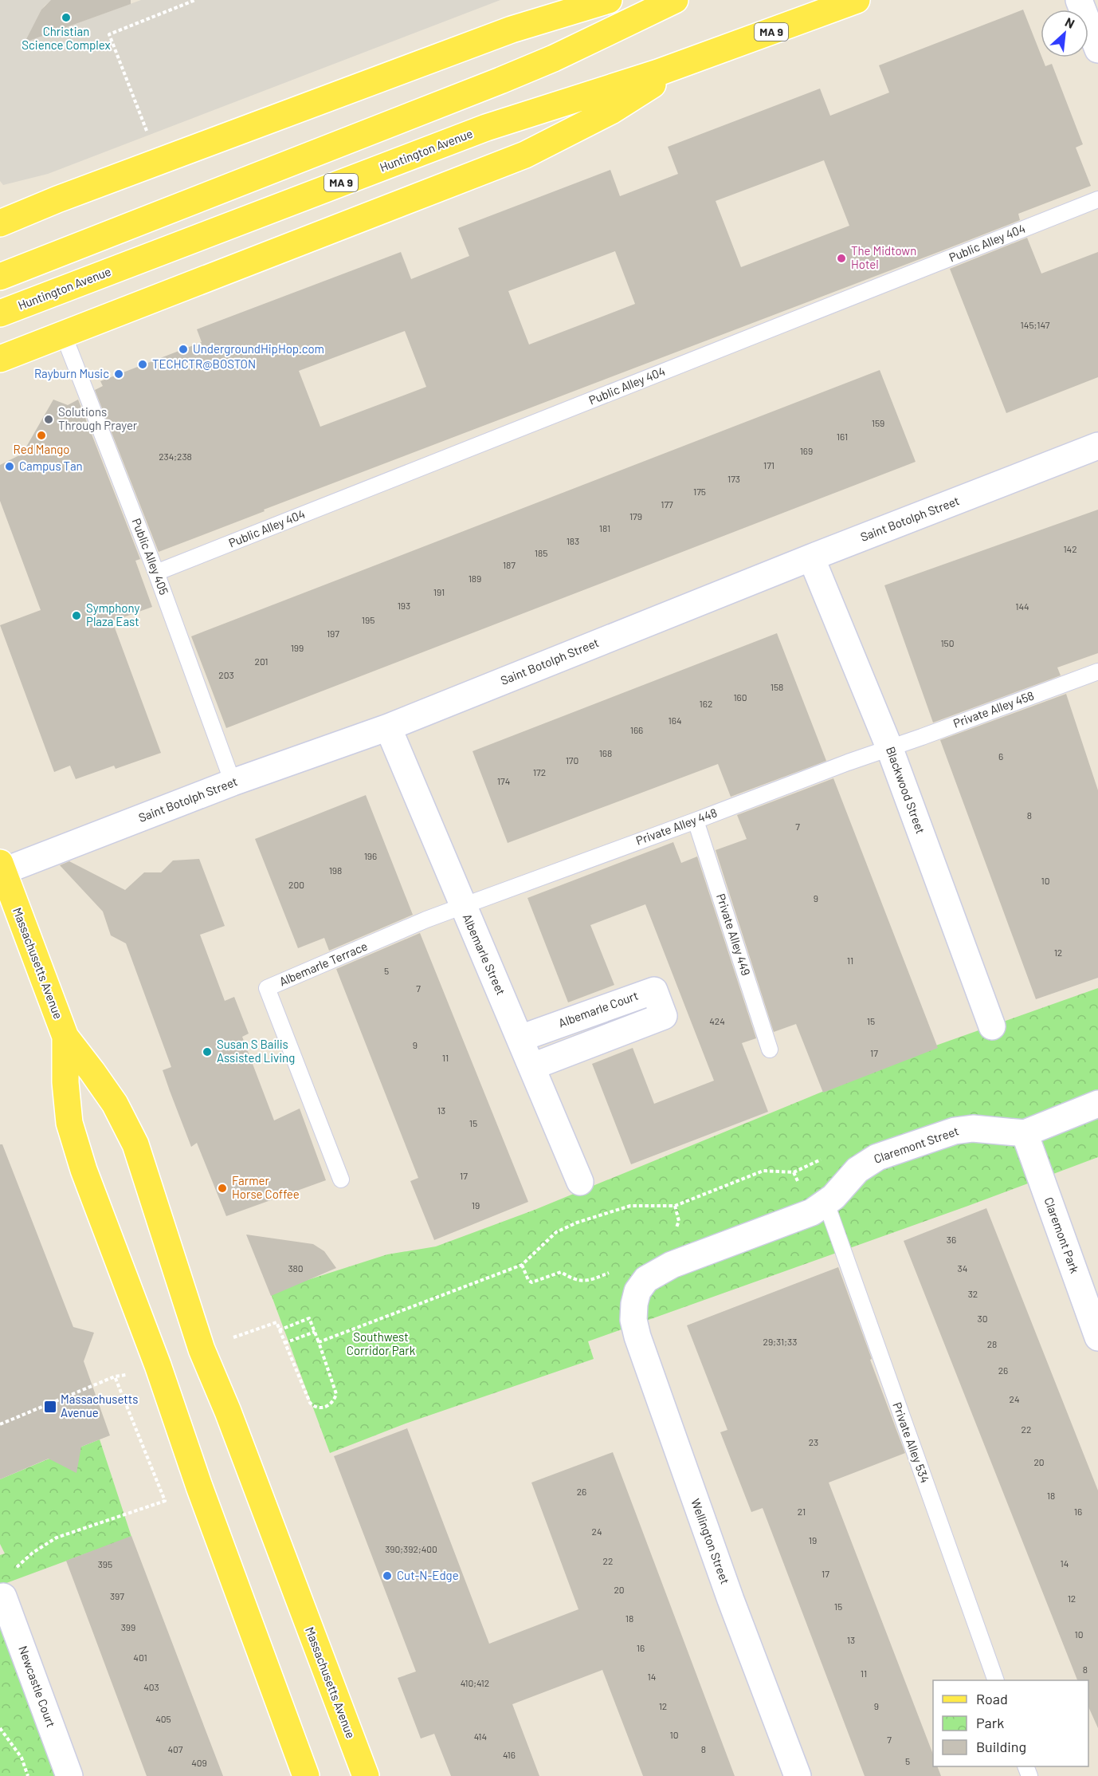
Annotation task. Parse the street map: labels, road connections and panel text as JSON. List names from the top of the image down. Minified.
{"streets":{"main road":["MA 9","Huntington Avenue","Massachusetts Avenue"],"street":["Saint Botolph Street","Blackwood Street","Albemarle Street","Albemarle Court","Claremont Street","Claremont Park","Wellington Street","Newcastle Court"],"lane":["Public Alley 404","Public Alley 405","Private Alley 458","Private Alley 448","Private Alley 449","Albemarle Terrace","Private Alley 534"]},"crossings":[["Public Alley 404","Public Alley 405"],["Saint Botolph Street","Public Alley 405"],["Saint Botolph Street","Blackwood Street"],["Saint Botolph Street","Albemarle Street"],["Saint Botolph Street","Massachusetts Avenue"],["Private Alley 458","Blackwood Street"],["Private Alley 458","Private Alley 448"],["Blackwood Street","Private Alley 448"],["Private Alley 448","Private Alley 449"],["Private Alley 448","Albemarle Street"],["Private Alley 448","Albemarle Terrace"],["Albemarle Street","Albemarle Terrace"],["Albemarle Street","Albemarle Court"],["Claremont Street","Claremont Park"],["Claremont Street","Private Alley 534"],["Claremont Street","Wellington Street"]],"parks":["Southwest Corridor Park"],"places":{"other":["Christian Science Complex","The Midtown Hotel","UndergroundHipHop.com","TECHCTR@BOSTON","Rayburn Music","Solutions Through Prayer","Red Mango","Campus Tan","Symphony Plaza East","Susan S Bailis Assisted Living","Farmer Horse Coffee","Cut-N-Edge"],"transit":["Massachusetts Avenue"]},"house_numbers":["145;147","159","161","169","234;238","171","173","175","177","179","181","183","142","185","187","189","191","193","144","195","197","150","199","201","203","158","160","162","164","166","168","6","170","172","174","8","7","196","198","10","200","9","12","11","5","7","424","15","9","17","11","13","15","17","19","36","380","34","32","30","29;31;33","28","26","24","22","23","20","26","18","21","16","24","19","390;392;400","22","14","395","17","20","397","12","15","18","399","10","13","16","401","8","11","14","410;412","403","12","9","405","10","414","7","407","8","416","5","409"],"legend":["Road","Park","Building"],"north":"top right"}
